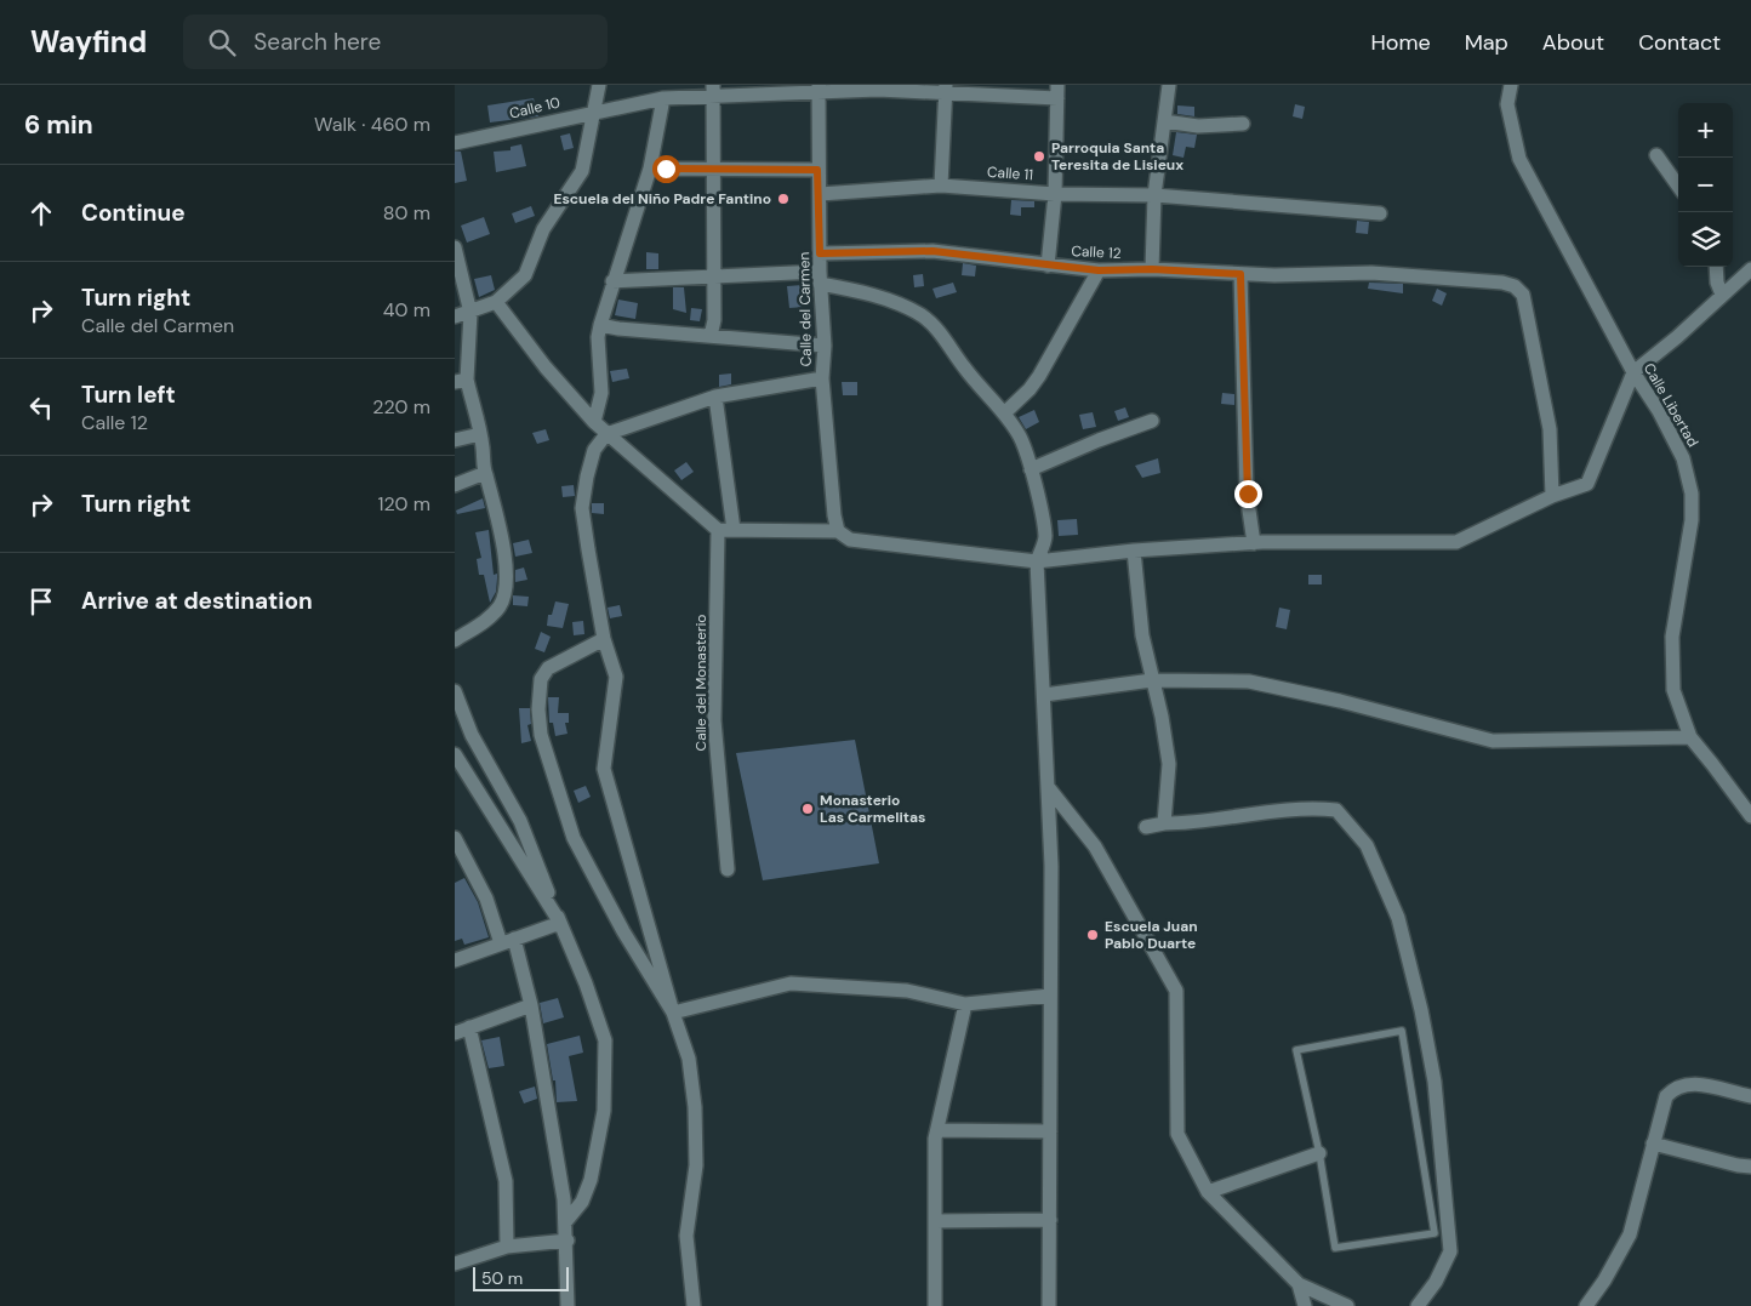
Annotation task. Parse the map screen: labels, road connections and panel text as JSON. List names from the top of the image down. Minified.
{"streets":{"street":["Calle 10","Calle 11","Calle 12","Calle del Carmen","Calle Libertad","Calle del Monasterio"]},"crossings":[["Calle 10","Calle del Carmen"],["Calle 11","Calle del Carmen"],["Calle 12","Calle del Carmen"]],"places":["Parroquia Santa Teresita de Lisieux","Escuela del Niño Padre Fantino","Monasterio Las Carmelitas","Escuela Juan Pablo Duarte"],"scale_bar":"50 m","page":{"header":"Wayfind","search":"Search here","nav":["Home","Map","About","Contact"],"heading":["6 min","Walk · 460 m"],"map_buttons":["+","−"],"list":[["Continue","80 m"],["Turn right","Calle del Carmen","40 m"],["Turn left","Calle 12","220 m"],["Turn right","120 m"],"Arrive at destination"],"scale":"50 m"}}
